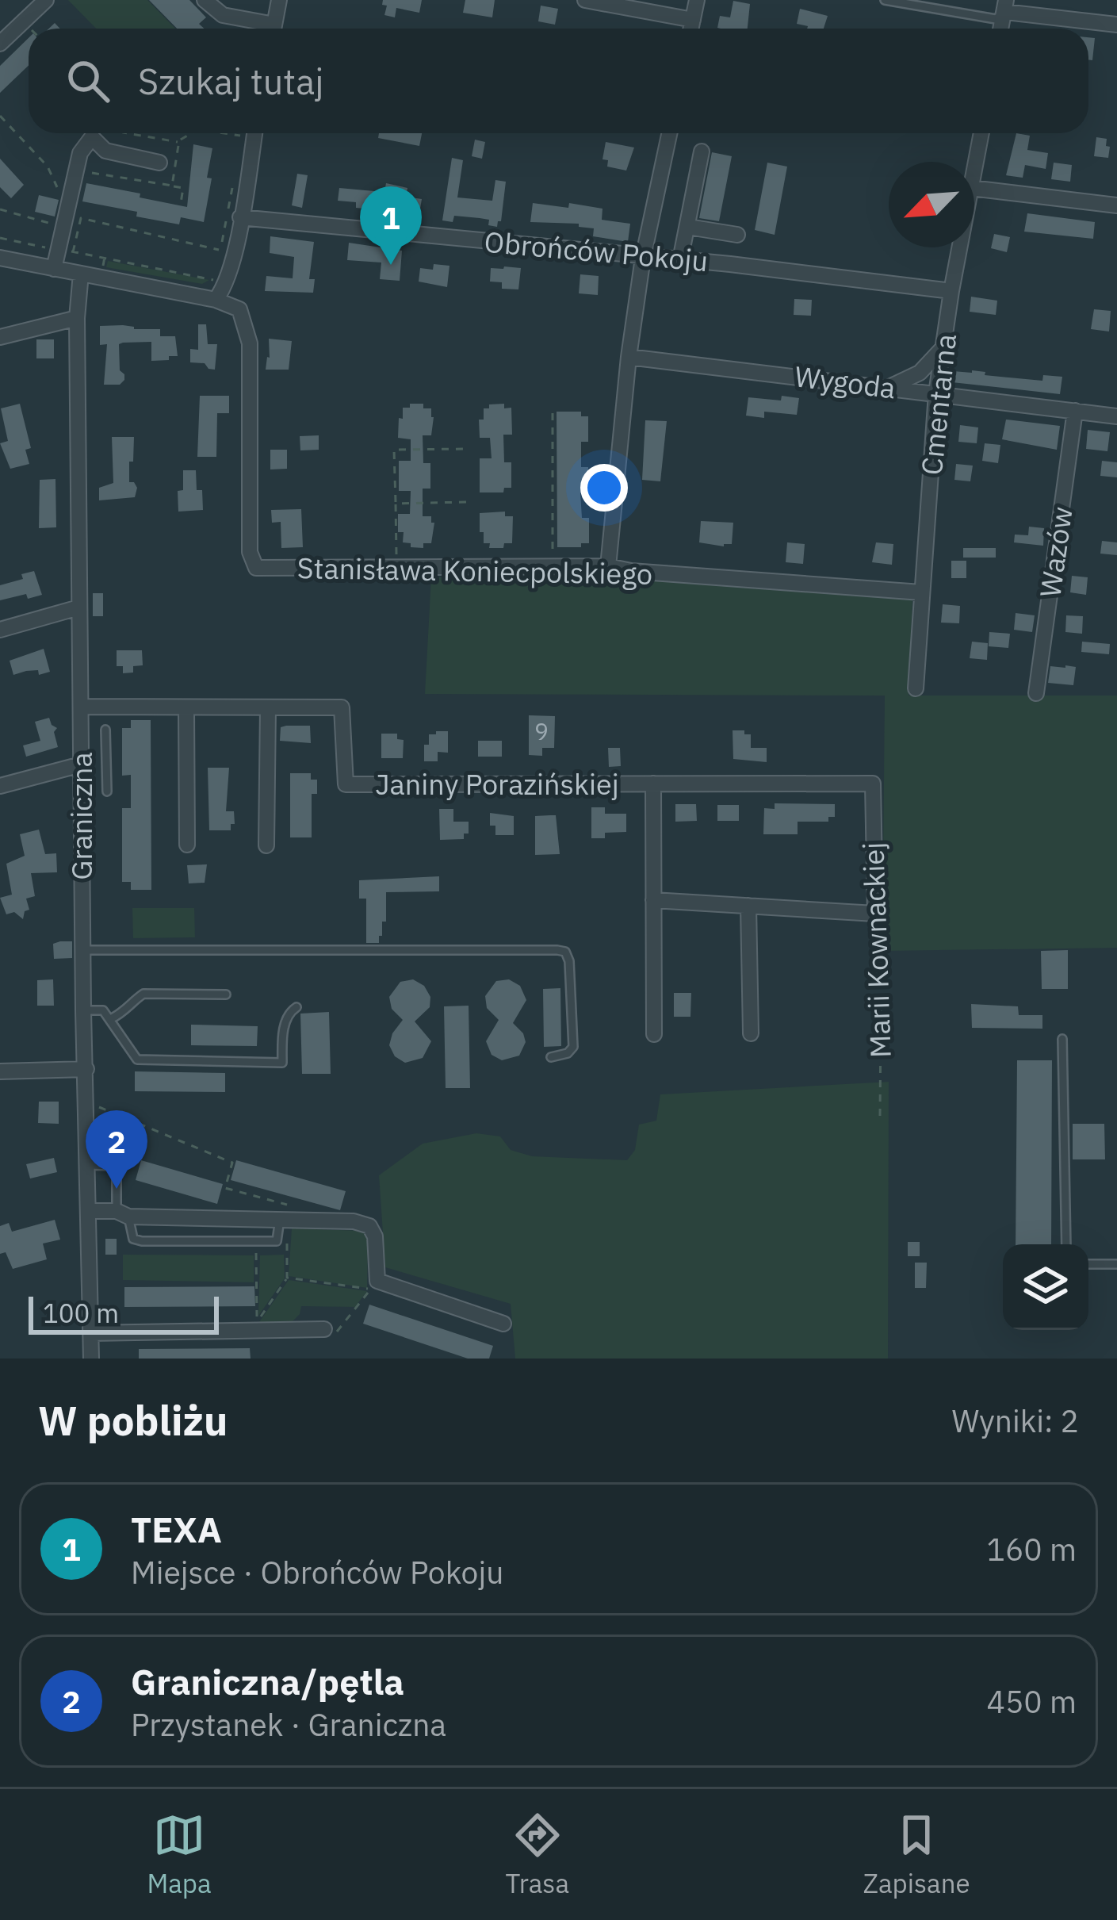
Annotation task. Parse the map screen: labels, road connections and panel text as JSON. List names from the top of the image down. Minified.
{"streets":{"street":["Obrońców Pokoju","Wygoda","Cmentarna","Wazów","Stanisława Koniecpolskiego","Janiny Porazińskiej","Graniczna","Marii Kownackiej"]},"crossings":[["Obrońców Pokoju","Cmentarna"],["Wygoda","Cmentarna"],["Wygoda","Wazów"],["Cmentarna","Stanisława Koniecpolskiego"],["Janiny Porazińskiej","Graniczna"],["Janiny Porazińskiej","Marii Kownackiej"]],"house_numbers":["9"],"scale_bar":"100 m","north":"bottom left","page":{"search":"Szukaj tutaj","pins":["1","2"],"scale":"100 m","heading":["W pobliżu","Wyniki: 2"],"list":[{"mark":"1","name":"TEXA","note":"Miejsce · Obrońców Pokoju","value":"160 m"},{"mark":"2","name":"Graniczna/pętla","note":"Przystanek · Graniczna","value":"450 m"}],"nav":["Mapa","Trasa","Zapisane"]}}
